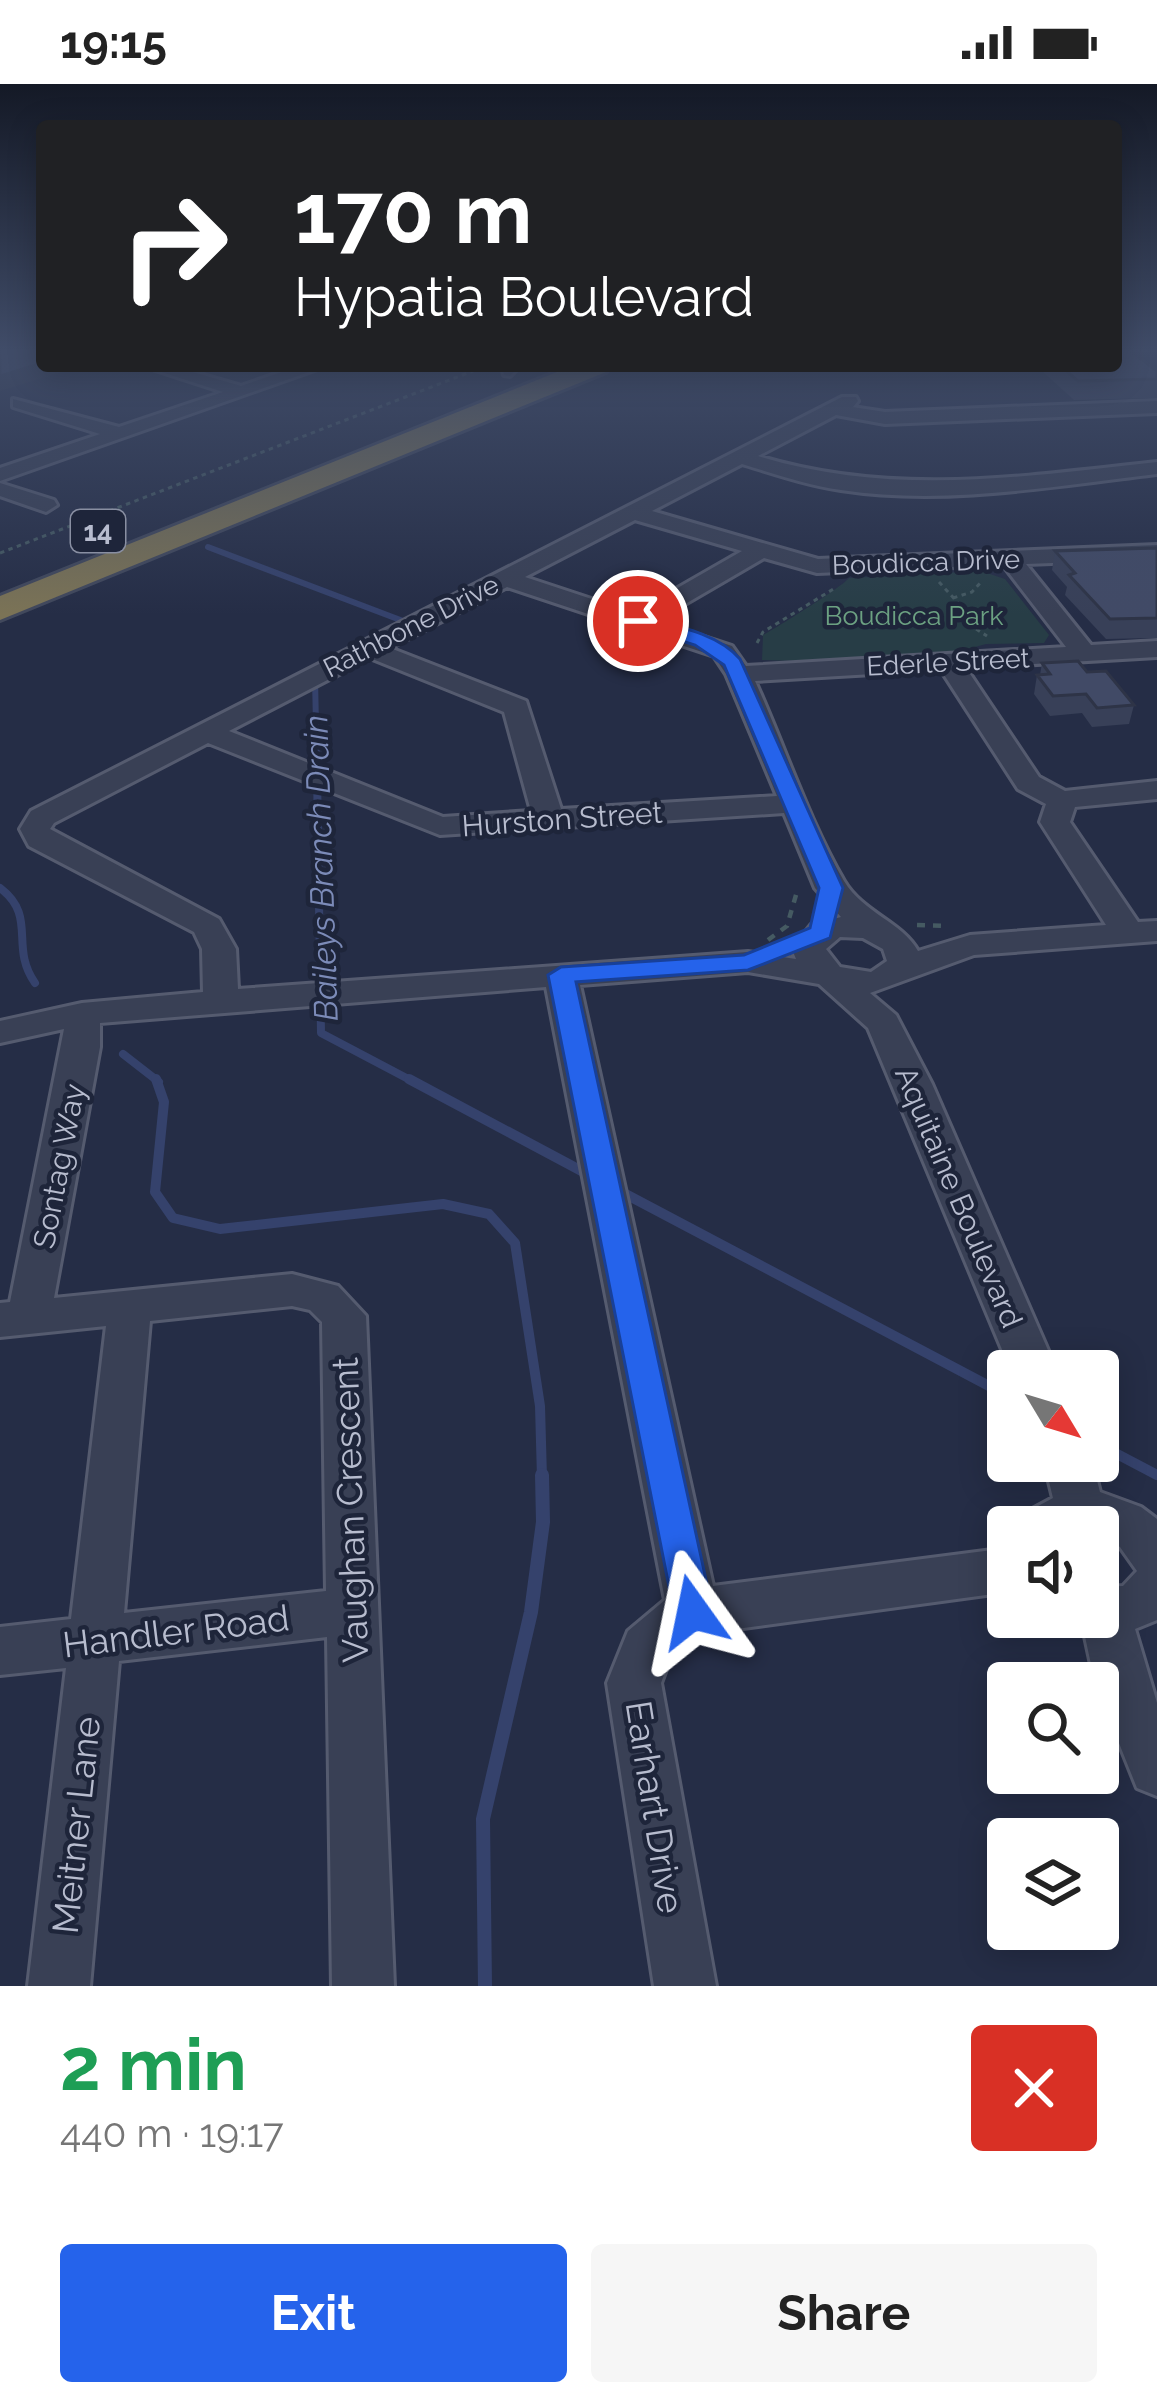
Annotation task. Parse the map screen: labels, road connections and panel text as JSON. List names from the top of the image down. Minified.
{"streets":{"highway":["14"],"street":["Boudicca Drive","Rathbone Drive","Ederle Street","Hurston Street","Sontag Way","Aquitaine Boulevard","Vaughan Crescent","Handler Road","Earhart Drive","Meitner Lane"]},"crossings":[["Boudicca Drive","Rathbone Drive"],["Rathbone Drive","Hurston Street"],["Sontag Way","Vaughan Crescent"],["Vaughan Crescent","Handler Road"],["Vaughan Crescent","Meitner Lane"],["Handler Road","Meitner Lane"]],"water":["Baileys Branch Drain"],"parks":["Boudicca Park"],"north":"bottom right","page":{"status":"19:15","turn":["170 m","Hypatia Boulevard"],"heading":["2 min","440 m · 19:17"],"buttons":["Exit","Share"]}}
